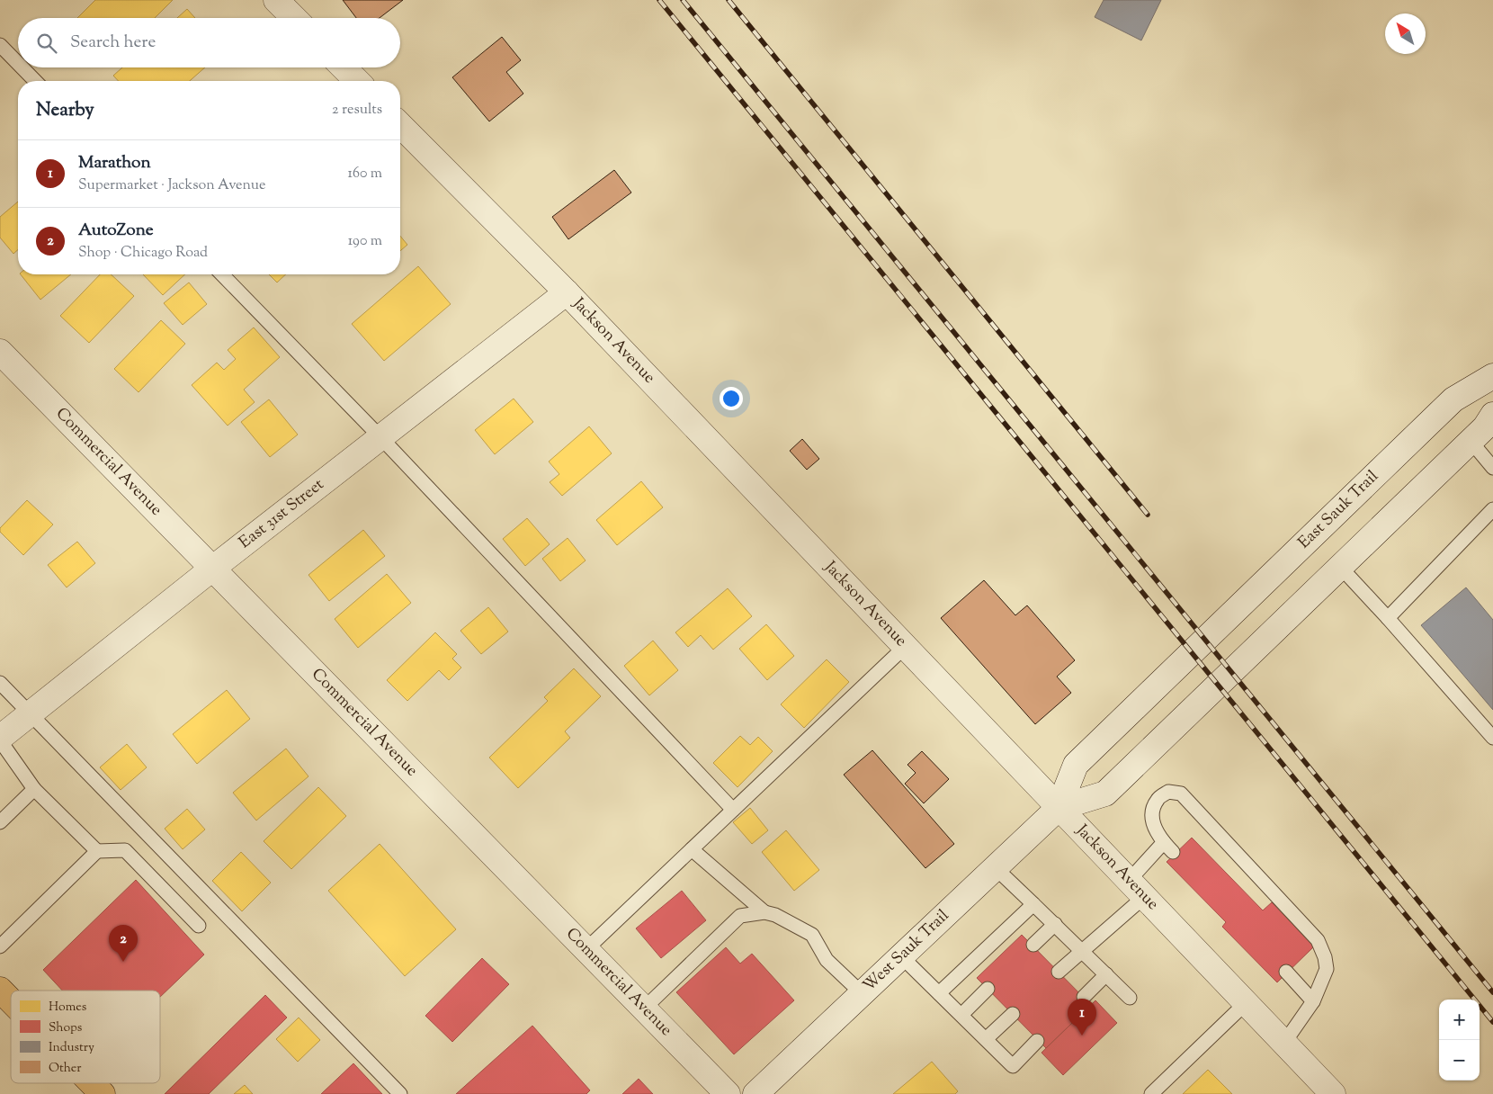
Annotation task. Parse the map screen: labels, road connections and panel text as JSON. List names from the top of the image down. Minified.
{"streets":{"street":["Jackson Avenue","Commercial Avenue","East Sauk Trail","East 31st Street","West Sauk Trail"]},"crossings":[["Jackson Avenue","East 31st Street"],["Jackson Avenue","West Sauk Trail"],["Commercial Avenue","East 31st Street"],["East Sauk Trail","West Sauk Trail"]],"legend":["Homes","Shops","Industry","Other"],"north":"top left","page":{"search":"Search here","heading":["Nearby","2 results"],"list":[{"mark":"1","name":"Marathon","note":"Supermarket · Jackson Avenue","value":"160 m"},{"mark":"2","name":"AutoZone","note":"Shop · Chicago Road","value":"190 m"}],"pins":["2","1"],"map_buttons":["+","−"]}}
